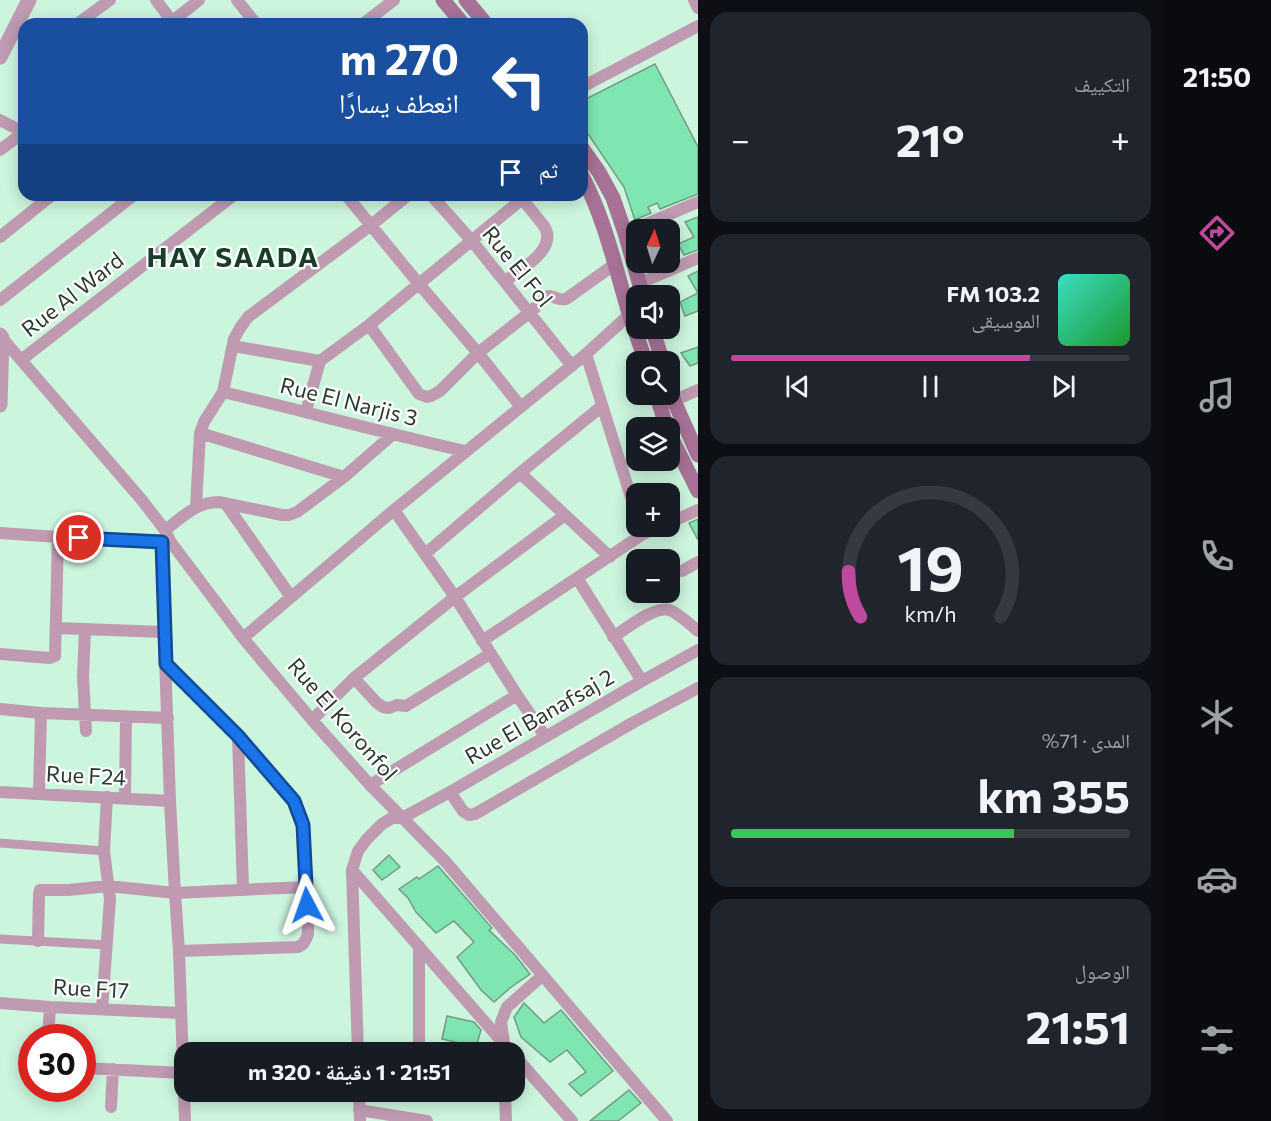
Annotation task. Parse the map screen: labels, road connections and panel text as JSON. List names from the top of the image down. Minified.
{"streets":{"street":["Rue El Fol","Rue Al Ward","Rue El Narjis 3","Rue El Banafsaj 2","Rue El Koronfol","Rue F24","Rue F17"]},"crossings":[["Rue Al Ward","Rue El Koronfol"],["Rue El Banafsaj 2","Rue El Koronfol"]],"districts":["HAY SAADA"],"north":"top","page":{"tabs":"21:50","tile":["التكييف",["المدى · 71%","355 km"],["الوصول","21:51"]],"turn":["270 m","انعطف يسارًا"],"heat":["−","21°","+"],"then":"ثم","map_buttons":["+","−"],"song":["103.2 FM","الموسيقى"],"limit":"30","trip":"21:51 · 1 دقيقة · 320 m","gauge":["19","km/h"]}}
